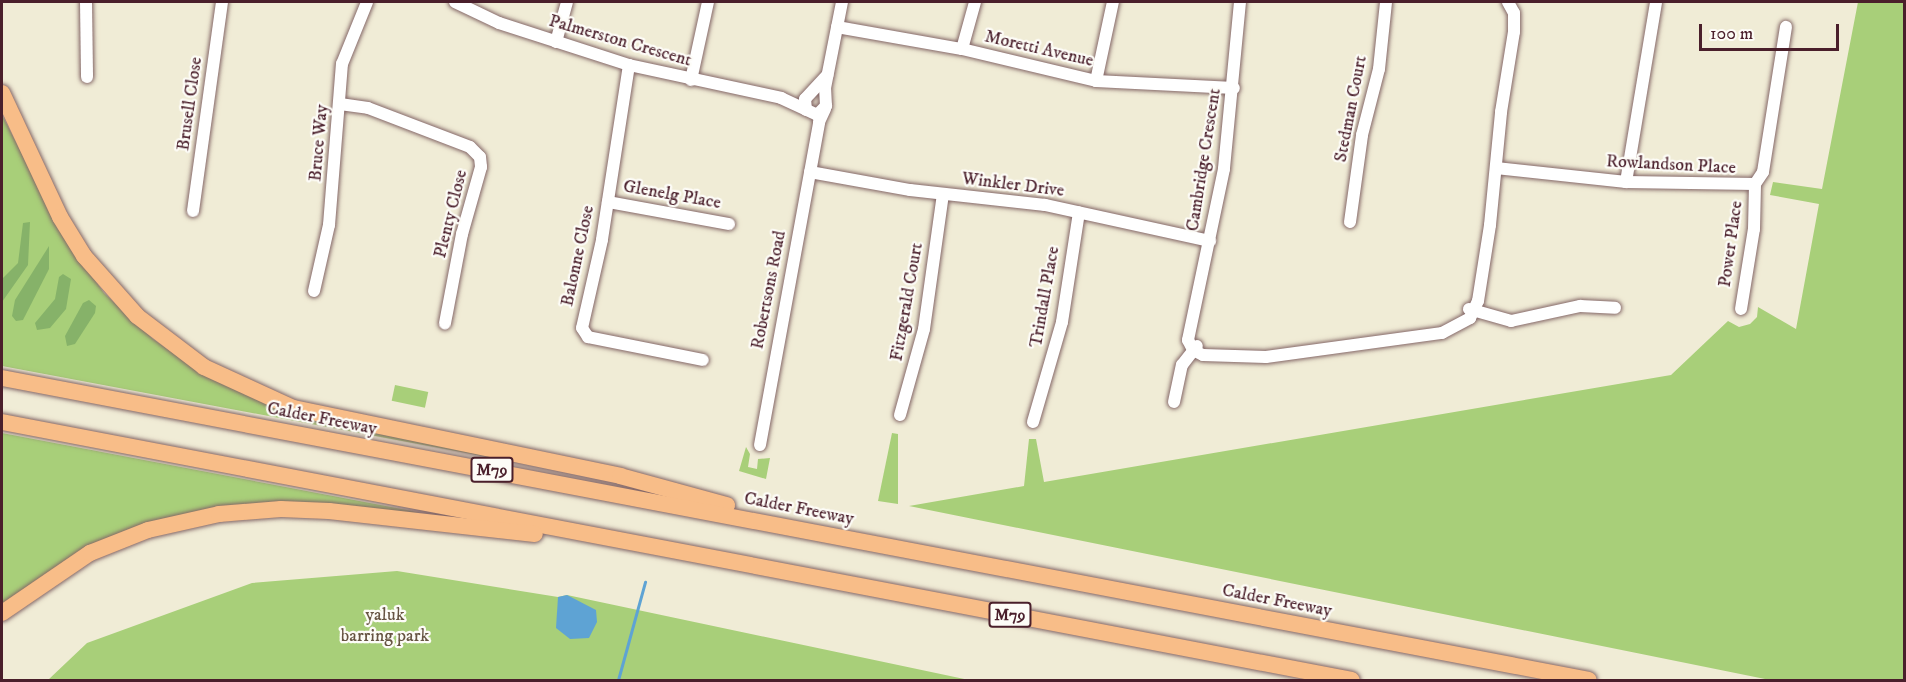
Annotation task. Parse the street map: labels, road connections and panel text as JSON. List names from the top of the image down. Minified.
{"streets":{"highway":["Calder Freeway","M79"],"street":["Palmerston Crescent","Moretti Avenue","Brusell Close","Stedman Court","Bruce Way","Cambridge Crescent","Rowlandson Place","Winkler Drive","Glenelg Place","Plenty Close","Power Place","Balonne Close","Robertsons Road","Trindall Place","Fitzgerald Court"]},"crossings":[["Palmerston Crescent","Balonne Close"],["Moretti Avenue","Cambridge Crescent"],["Bruce Way","Plenty Close"],["Cambridge Crescent","Winkler Drive"],["Rowlandson Place","Power Place"],["Winkler Drive","Robertsons Road"],["Winkler Drive","Trindall Place"],["Winkler Drive","Fitzgerald Court"],["Glenelg Place","Balonne Close"]],"parks":["yaluk barring park"],"scale_bar":"100 m"}
